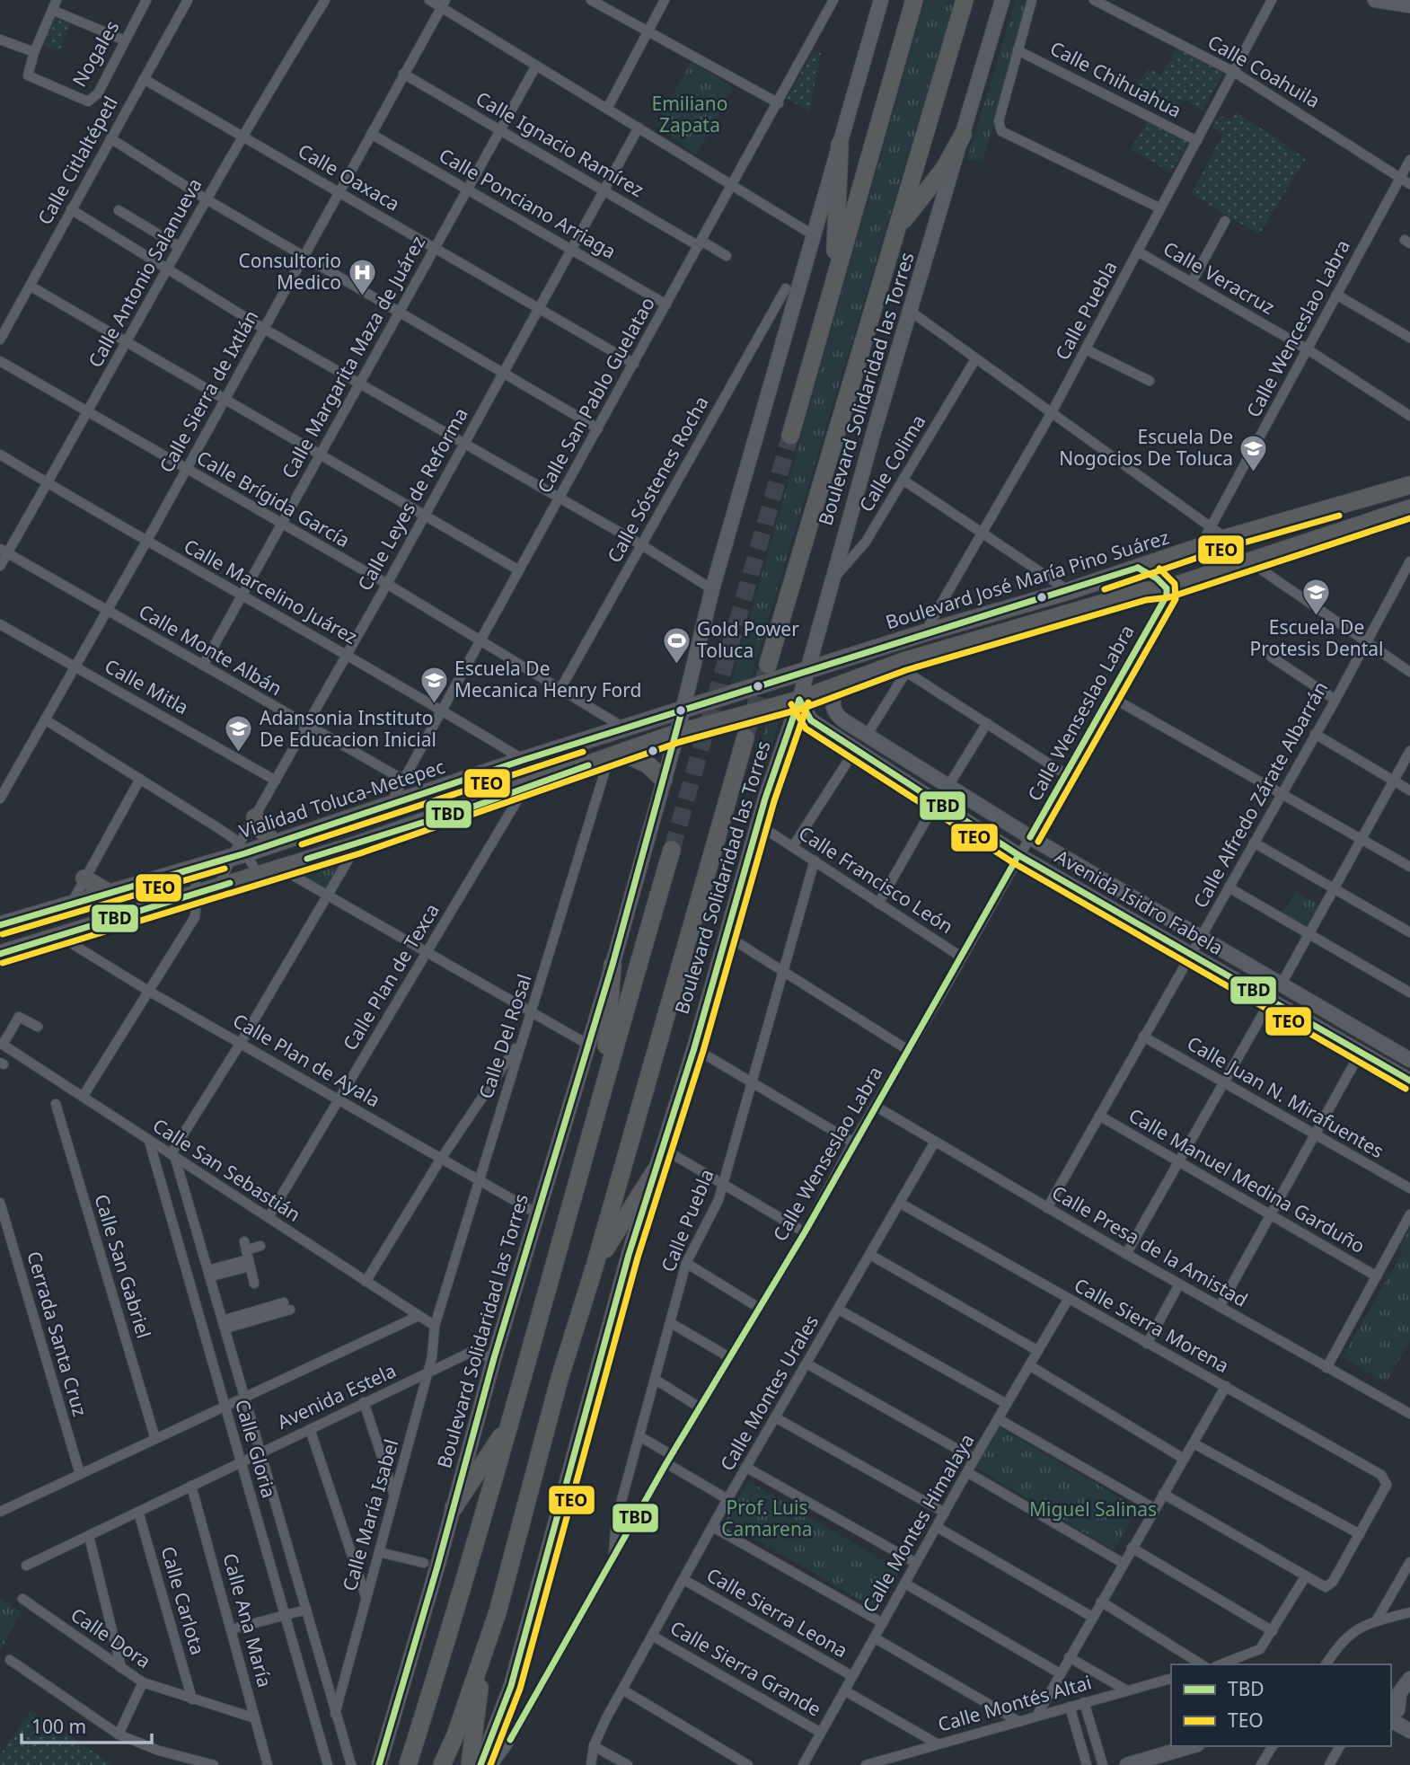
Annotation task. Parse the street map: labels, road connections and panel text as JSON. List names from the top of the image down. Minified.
{"streets":{"highway":["Boulevard Solidaridad las Torres","Boulevard José María Pino Suárez","Vialidad Toluca-Metepec"],"main road":["Avenida Isidro Fabela"],"street":["Nogales","Calle Coahuila","Calle Chihuahua","Calle Ignacio Ramírez","Calle Citlaltépetl","Calle Oaxaca","Calle Ponciano Arriaga","Calle Antonio Salanueva","Calle Veracruz","Calle Puebla","Calle Wenceslao Labra","Calle Margarita Maza de Juárez","Calle Sierra de Ixtlán","Calle San Pablo Guelatao","Calle Colima","Calle Sóstenes Rocha","Calle Brígida García","Calle Leyes de Reforma","Calle Marcelino Juárez","Calle Monte Albán","Calle Mitla","Calle Wenseslao Labra","Calle Alfredo Zárate Albarrán","Calle Francisco León","Calle Plan de Texca","Calle Del Rosal","Calle Plan de Ayala","Calle Juan N. Mirafuentes","Calle San Sebastián","Calle Manuel Medina Garduño","Calle Presa de la Amistad","Calle San Gabriel","Calle Sierra Morena","Cerrada Santa Cruz","Calle Montes Urales","Avenida Estela","Calle Gloria","Calle María Isabel","Calle Montes Himalaya","Calle Carlota","Calle Sierra Leona","Calle Ana María","Calle Dora","Calle Sierra Grande","Calle Montés Altai"]},"crossings":[["Calle Coahuila","Calle Puebla"],["Calle Coahuila","Calle Wenceslao Labra"],["Calle Chihuahua","Calle Puebla"],["Calle Ignacio Ramírez","Calle Margarita Maza de Juárez"],["Calle Ignacio Ramírez","Calle Sierra de Ixtlán"],["Calle Ignacio Ramírez","Calle San Pablo Guelatao"],["Calle Ignacio Ramírez","Calle Leyes de Reforma"],["Calle Citlaltépetl","Calle Oaxaca"],["Calle Oaxaca","Calle Antonio Salanueva"],["Calle Oaxaca","Calle Margarita Maza de Juárez"],["Calle Oaxaca","Calle Sierra de Ixtlán"],["Calle Oaxaca","Calle San Pablo Guelatao"],["Calle Oaxaca","Calle Leyes de Reforma"],["Calle Ponciano Arriaga","Calle Margarita Maza de Juárez"],["Calle Ponciano Arriaga","Calle Sierra de Ixtlán"],["Calle Ponciano Arriaga","Calle San Pablo Guelatao"],["Calle Ponciano Arriaga","Calle Leyes de Reforma"],["Calle Antonio Salanueva","Calle Brígida García"],["Calle Antonio Salanueva","Calle Marcelino Juárez"],["Calle Antonio Salanueva","Calle Monte Albán"],["Calle Veracruz","Calle Puebla"],["Calle Veracruz","Calle Wenceslao Labra"],["Calle Puebla","Boulevard José María Pino Suárez"],["Calle Puebla","Calle Wenseslao Labra"],["Calle Puebla","Calle Francisco León"],["Calle Wenceslao Labra","Boulevard José María Pino Suárez"],["Calle Margarita Maza de Juárez","Calle Brígida García"],["Calle Margarita Maza de Juárez","Calle Marcelino Juárez"],["Calle Margarita Maza de Juárez","Calle Monte Albán"],["Boulevard Solidaridad las Torres","Calle Colima"],["Boulevard Solidaridad las Torres","Boulevard José María Pino Suárez"],["Boulevard Solidaridad las Torres","Vialidad Toluca-Metepec"],["Boulevard Solidaridad las Torres","Avenida Isidro Fabela"],["Boulevard Solidaridad las Torres","Calle Plan de Ayala"],["Boulevard Solidaridad las Torres","Avenida Estela"],["Calle Sierra de Ixtlán","Calle Brígida García"],["Calle Sierra de Ixtlán","Calle Marcelino Juárez"],["Calle Sierra de Ixtlán","Calle Monte Albán"],["Calle Sierra de Ixtlán","Calle Mitla"],["Calle San Pablo Guelatao","Calle Brígida García"],["Calle San Pablo Guelatao","Calle Marcelino Juárez"],["Calle San Pablo Guelatao","Calle Monte Albán"],["Calle San Pablo Guelatao","Vialidad Toluca-Metepec"],["Calle Sóstenes Rocha","Calle Brígida García"],["Calle Brígida García","Calle Leyes de Reforma"],["Calle Brígida García","Vialidad Toluca-Metepec"],["Calle Leyes de Reforma","Calle Marcelino Juárez"],["Calle Leyes de Reforma","Calle Monte Albán"],["Calle Leyes de Reforma","Calle Mitla"],["Calle Leyes de Reforma","Vialidad Toluca-Metepec"],["Boulevard José María Pino Suárez","Vialidad Toluca-Metepec"],["Calle Marcelino Juárez","Vialidad Toluca-Metepec"],["Calle Wenseslao Labra","Calle Francisco León"],["Calle Wenseslao Labra","Avenida Isidro Fabela"],["Calle Wenseslao Labra","Calle Presa de la Amistad"],["Calle Alfredo Zárate Albarrán","Avenida Isidro Fabela"],["Calle Alfredo Zárate Albarrán","Calle Juan N. Mirafuentes"],["Calle Alfredo Zárate Albarrán","Calle Manuel Medina Garduño"],["Calle Alfredo Zárate Albarrán","Calle Presa de la Amistad"],["Calle Plan de Texca","Calle Plan de Ayala"],["Calle Plan de Texca","Calle San Sebastián"],["Calle Del Rosal","Calle Plan de Ayala"],["Calle Del Rosal","Calle San Sebastián"],["Calle Del Rosal","Calle María Isabel"],["Calle San Sebastián","Calle Gloria"],["Calle San Sebastián","Calle María Isabel"],["Calle Presa de la Amistad","Calle Montes Urales"],["Calle Sierra Morena","Calle Montes Urales"],["Calle Sierra Morena","Calle Montes Himalaya"],["Calle Montes Urales","Calle Sierra Leona"],["Calle Montes Urales","Calle Sierra Grande"],["Avenida Estela","Calle Gloria"],["Avenida Estela","Calle María Isabel"],["Avenida Estela","Calle Carlota"],["Avenida Estela","Calle Ana María"],["Calle Gloria","Calle María Isabel"],["Calle Montes Himalaya","Calle Sierra Leona"],["Calle Montes Himalaya","Calle Sierra Grande"],["Calle Carlota","Calle Dora"],["Calle Sierra Leona","Calle Montés Altai"],["Calle Ana María","Calle Dora"]],"parks":["Emiliano Zapata","Prof. Luis Camarena","Miguel Salinas"],"places":{"hospital":["Consultorio Medico"],"school or university":["Escuela De Nogocios De Toluca","Escuela De Protesis Dental","Escuela De Mecanica Henry Ford","Adansonia Instituto De Educacion Inicial"],"sports":["Gold Power Toluca"]},"lines":["transit line TEO","transit line TBD"],"legend":["TBD","TEO"],"scale_bar":"100 m"}
